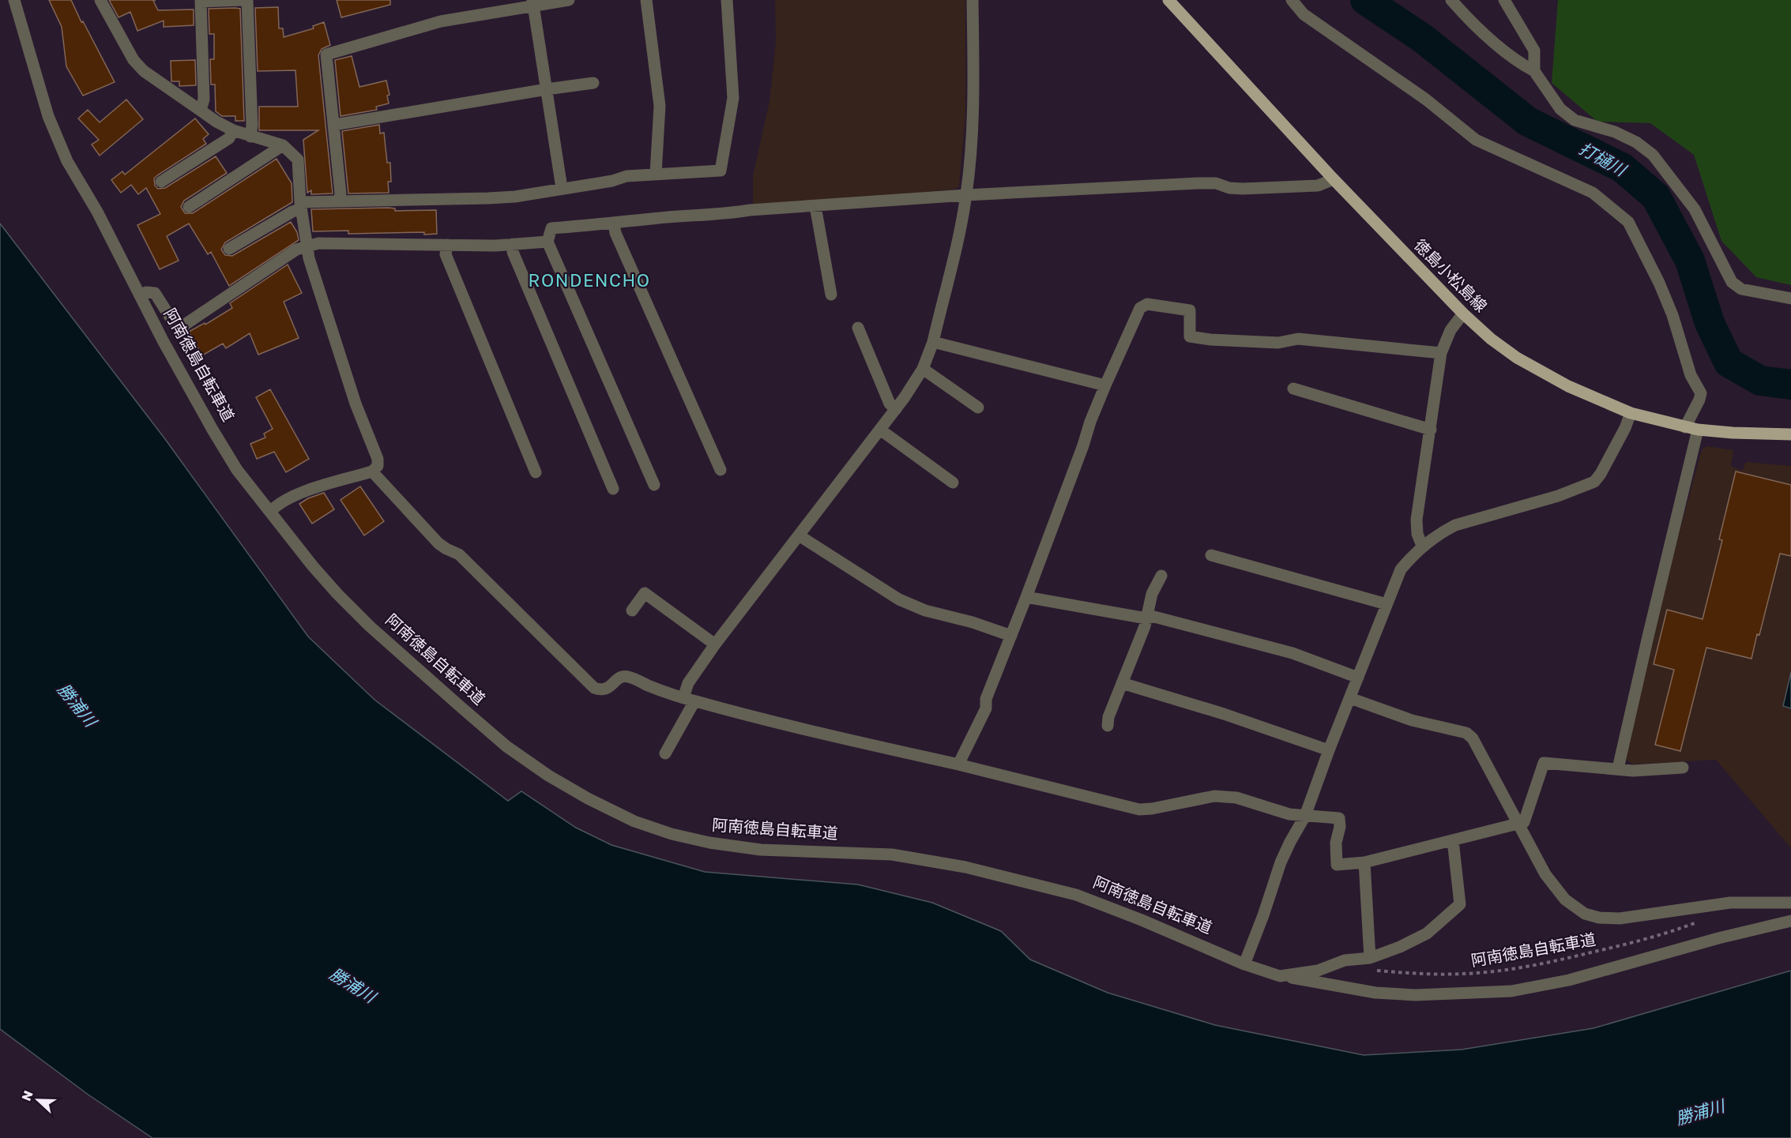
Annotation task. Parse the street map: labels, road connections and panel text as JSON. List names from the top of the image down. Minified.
{"streets":{"main road":["徳島小松島線"],"path":["阿南徳島自転車道"]},"districts":["RONDENCHO"],"water":["打樋川","勝浦川"],"north":"left"}
